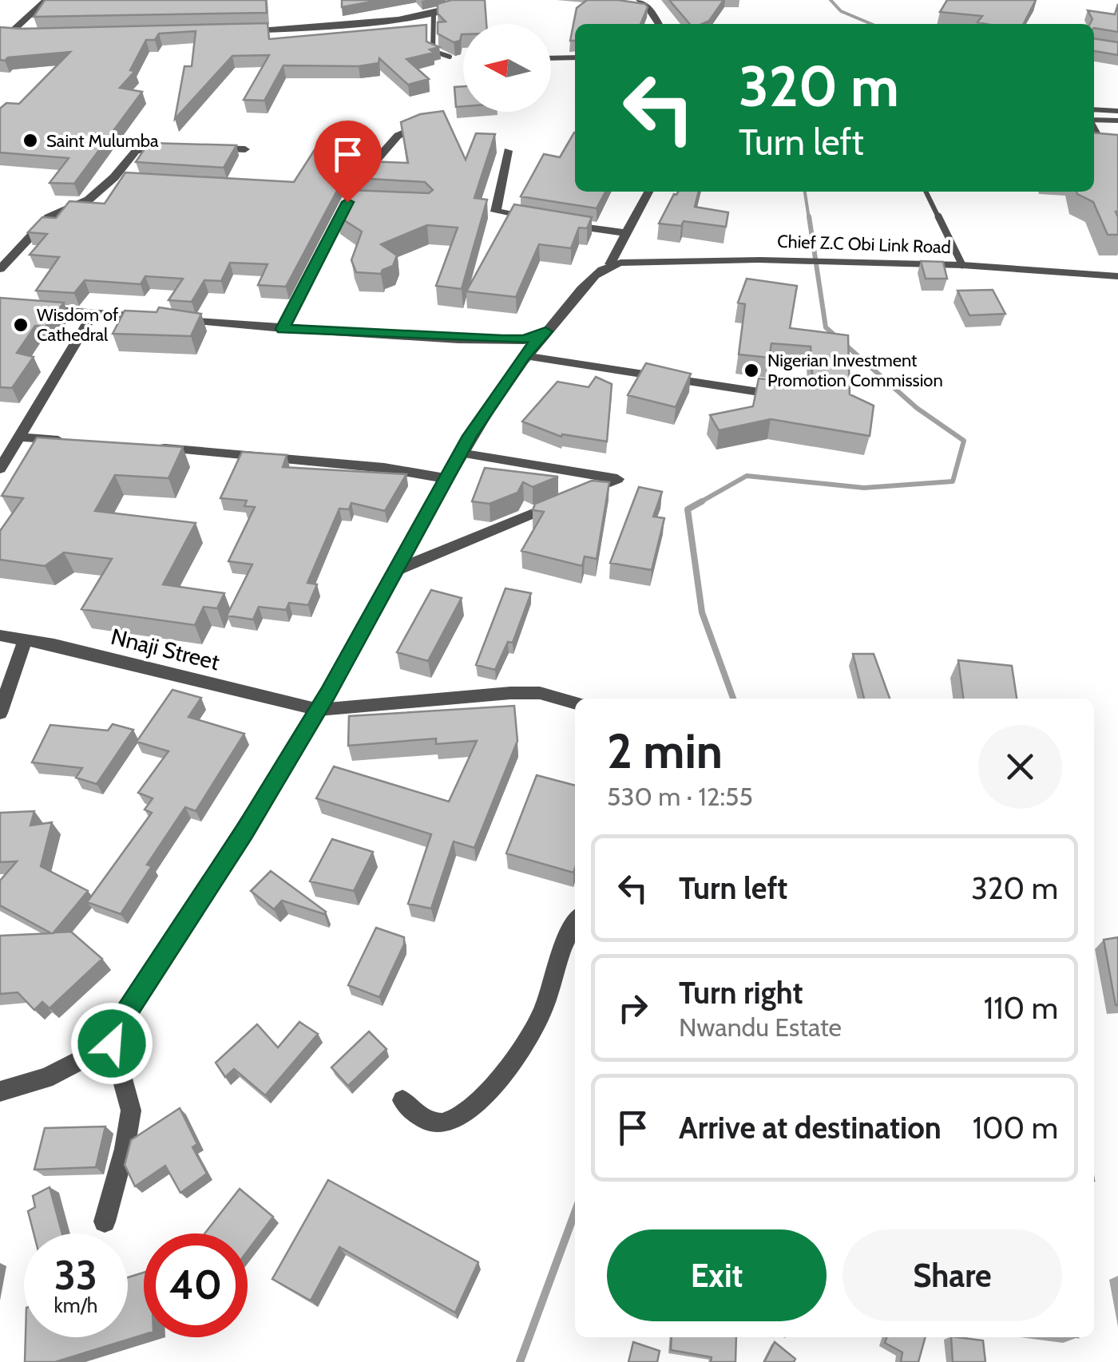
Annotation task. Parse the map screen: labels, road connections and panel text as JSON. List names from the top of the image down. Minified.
{"streets":{"street":["Chief Z.C Obi Link Road","Nnaji Street"]},"places":["Saint Mulumba","Wisdom of Cathedral","Nigerian Investment Promotion Commission"],"north":"left","page":{"turn":["320 m","Turn left"],"heading":["2 min","530 m · 12:55"],"list":[{"name":"Turn left","value":"320 m"},{"name":"Turn right","note":"Nwandu Estate","value":"110 m"},{"name":"Arrive at destination","value":"100 m"}],"buttons":["Exit","Share"],"speed":"33 km/h","limit":"40"}}
